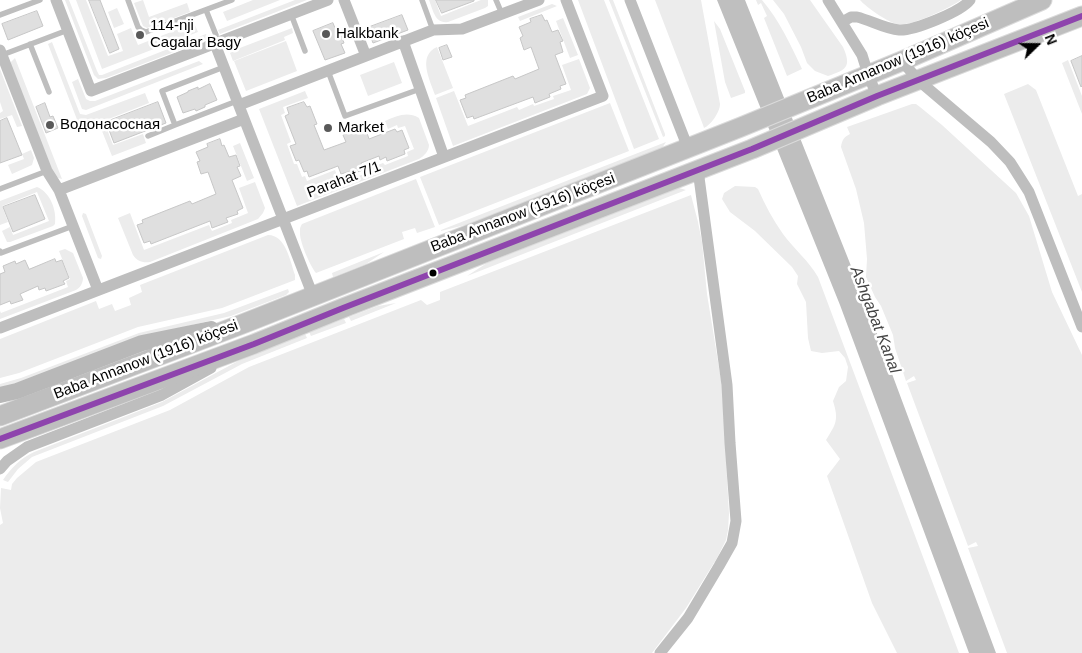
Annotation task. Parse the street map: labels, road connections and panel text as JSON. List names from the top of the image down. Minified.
{"streets":{"main road":["Baba Annanow (1916) köçesi"],"street":["Parahat 7/1"]},"water":["Ashgabat Kanal"],"places":["Halkbank","114-nji Cagalar Bagy","Водонасосная","Market"],"north":"right"}
